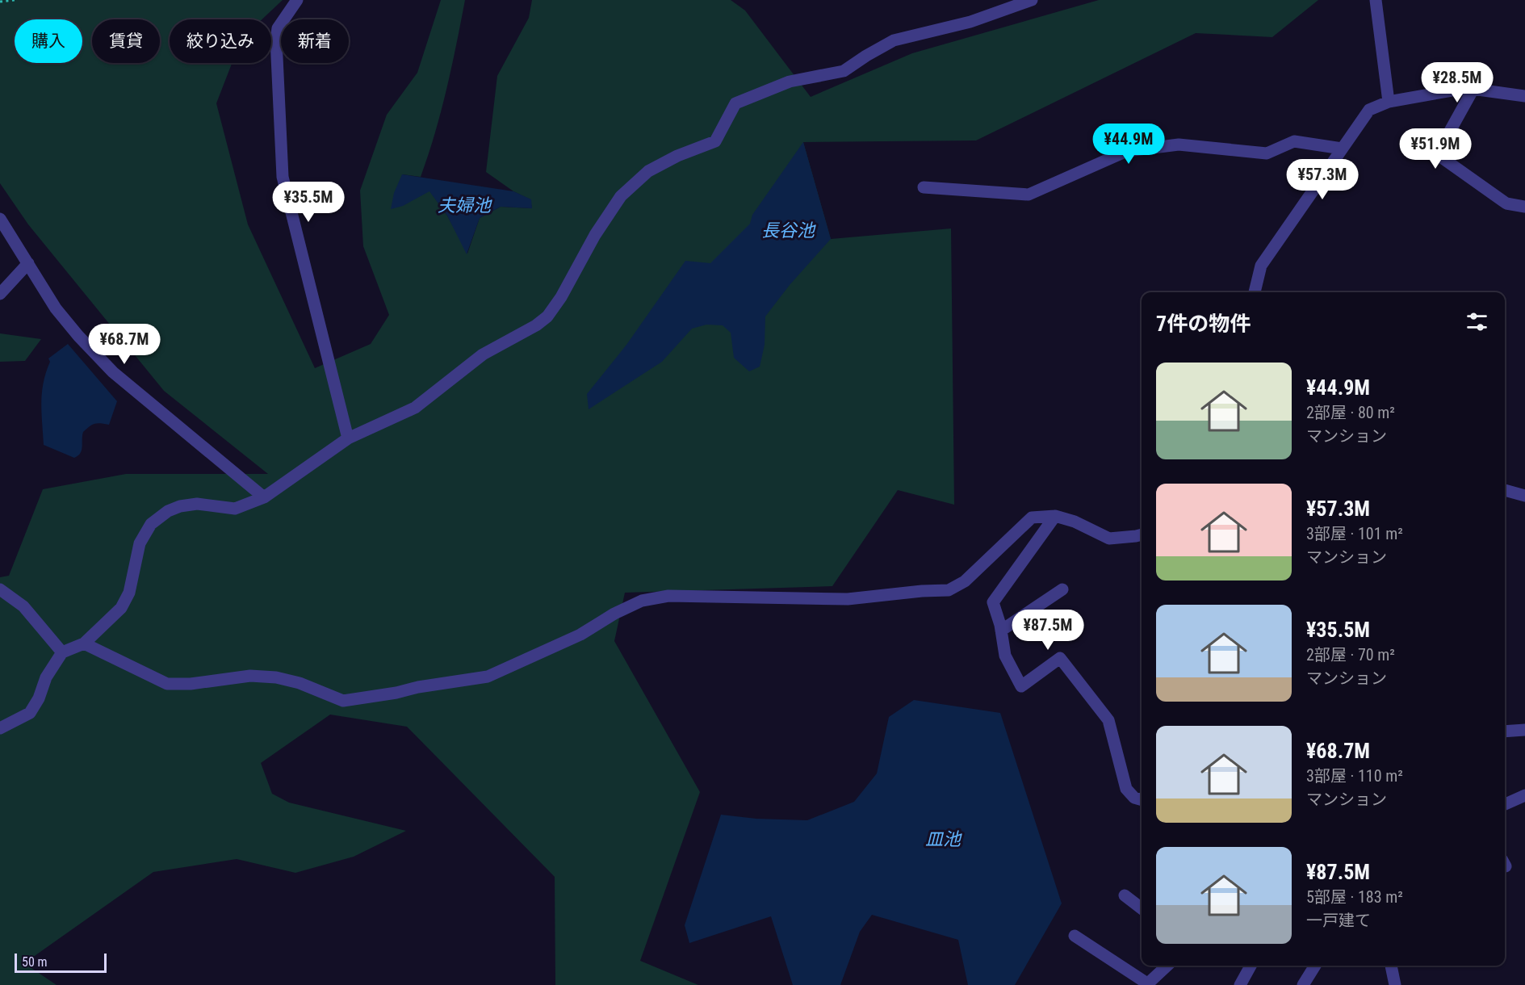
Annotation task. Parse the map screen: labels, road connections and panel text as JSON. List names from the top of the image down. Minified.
{"water":["夫婦池","長谷池","皿池"],"scale_bar":"50 m","page":{"chip":["購入","賃貸","絞り込み","新着"],"price":["¥28.5M","¥44.9M","¥51.9M","¥57.3M","¥35.5M","¥68.7M","¥87.5M"],"heading":"7件の物件","list":[{"name":"¥44.9M","note":"2部屋 · 80 m² · マンション"},{"name":"¥57.3M","note":"3部屋 · 101 m² · マンション"},{"name":"¥35.5M","note":"2部屋 · 70 m² · マンション"},{"name":"¥68.7M","note":"3部屋 · 110 m² · マンション"},{"name":"¥87.5M","note":"5部屋 · 183 m² · 一戸建て"}],"scale":"50 m"}}
